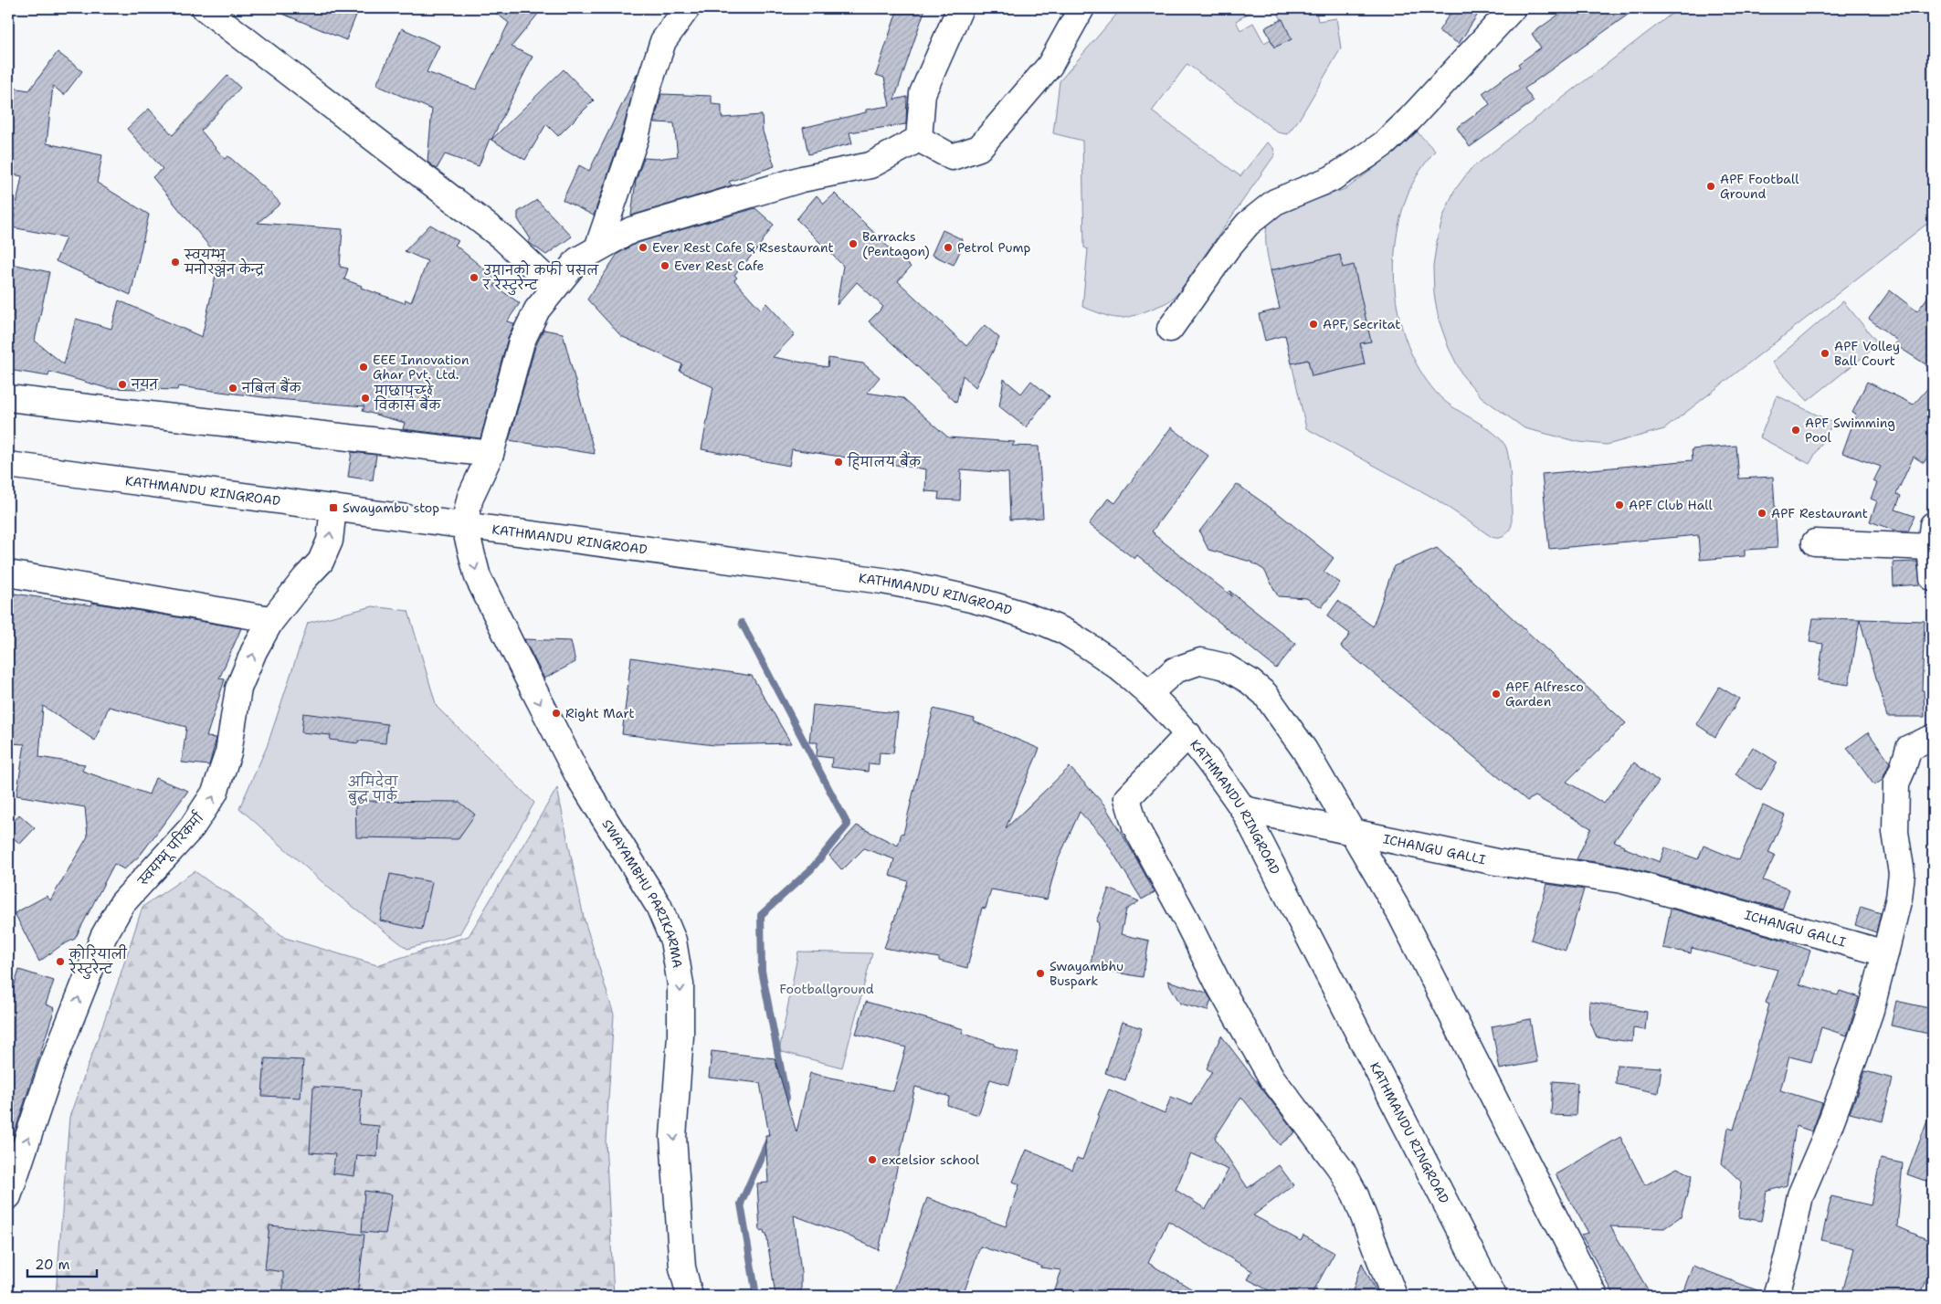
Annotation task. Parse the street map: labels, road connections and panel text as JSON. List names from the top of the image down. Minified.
{"streets":{"main road":["KATHMANDU RINGROAD","स्वयम्भू परिकर्मा","ICHANGU GALLI","SWAYAMBHU PARIKARMA"]},"crossings":[["KATHMANDU RINGROAD","स्वयम्भू परिकर्मा"],["KATHMANDU RINGROAD","ICHANGU GALLI"],["KATHMANDU RINGROAD","SWAYAMBHU PARIKARMA"]],"one_way":["स्वयम्भू परिकर्मा","SWAYAMBHU PARIKARMA"],"parks":["अमिदेवा बुद्ध पार्क","Footballground"],"places":{"other":["APF Football Ground","Barracks (Pentagon)","Ever Rest Cafe & Rsestaurant","Petrol Pump","स्वयम्भू मनोरञ्जन केन्द्र","Ever Rest Cafe","उमानको कफी पसल र रेस्टुरेन्ट","APF, Secritat","APF Volley Ball Court","EEE Innovation Ghar Pvt. Ltd.","नयन","नबिल बैंक","माछापुच्छ्रे विकास बैंक","APF Swimming Pool","हिमालय बैंक","APF Club Hall","APF Restaurant","APF Alfresco Garden","Right Mart","कोरियाली रेस्टुरेन्ट","Swayambhu Buspark","excelsior school"],"transit":["Swayambu stop"]},"scale_bar":"20 m"}
